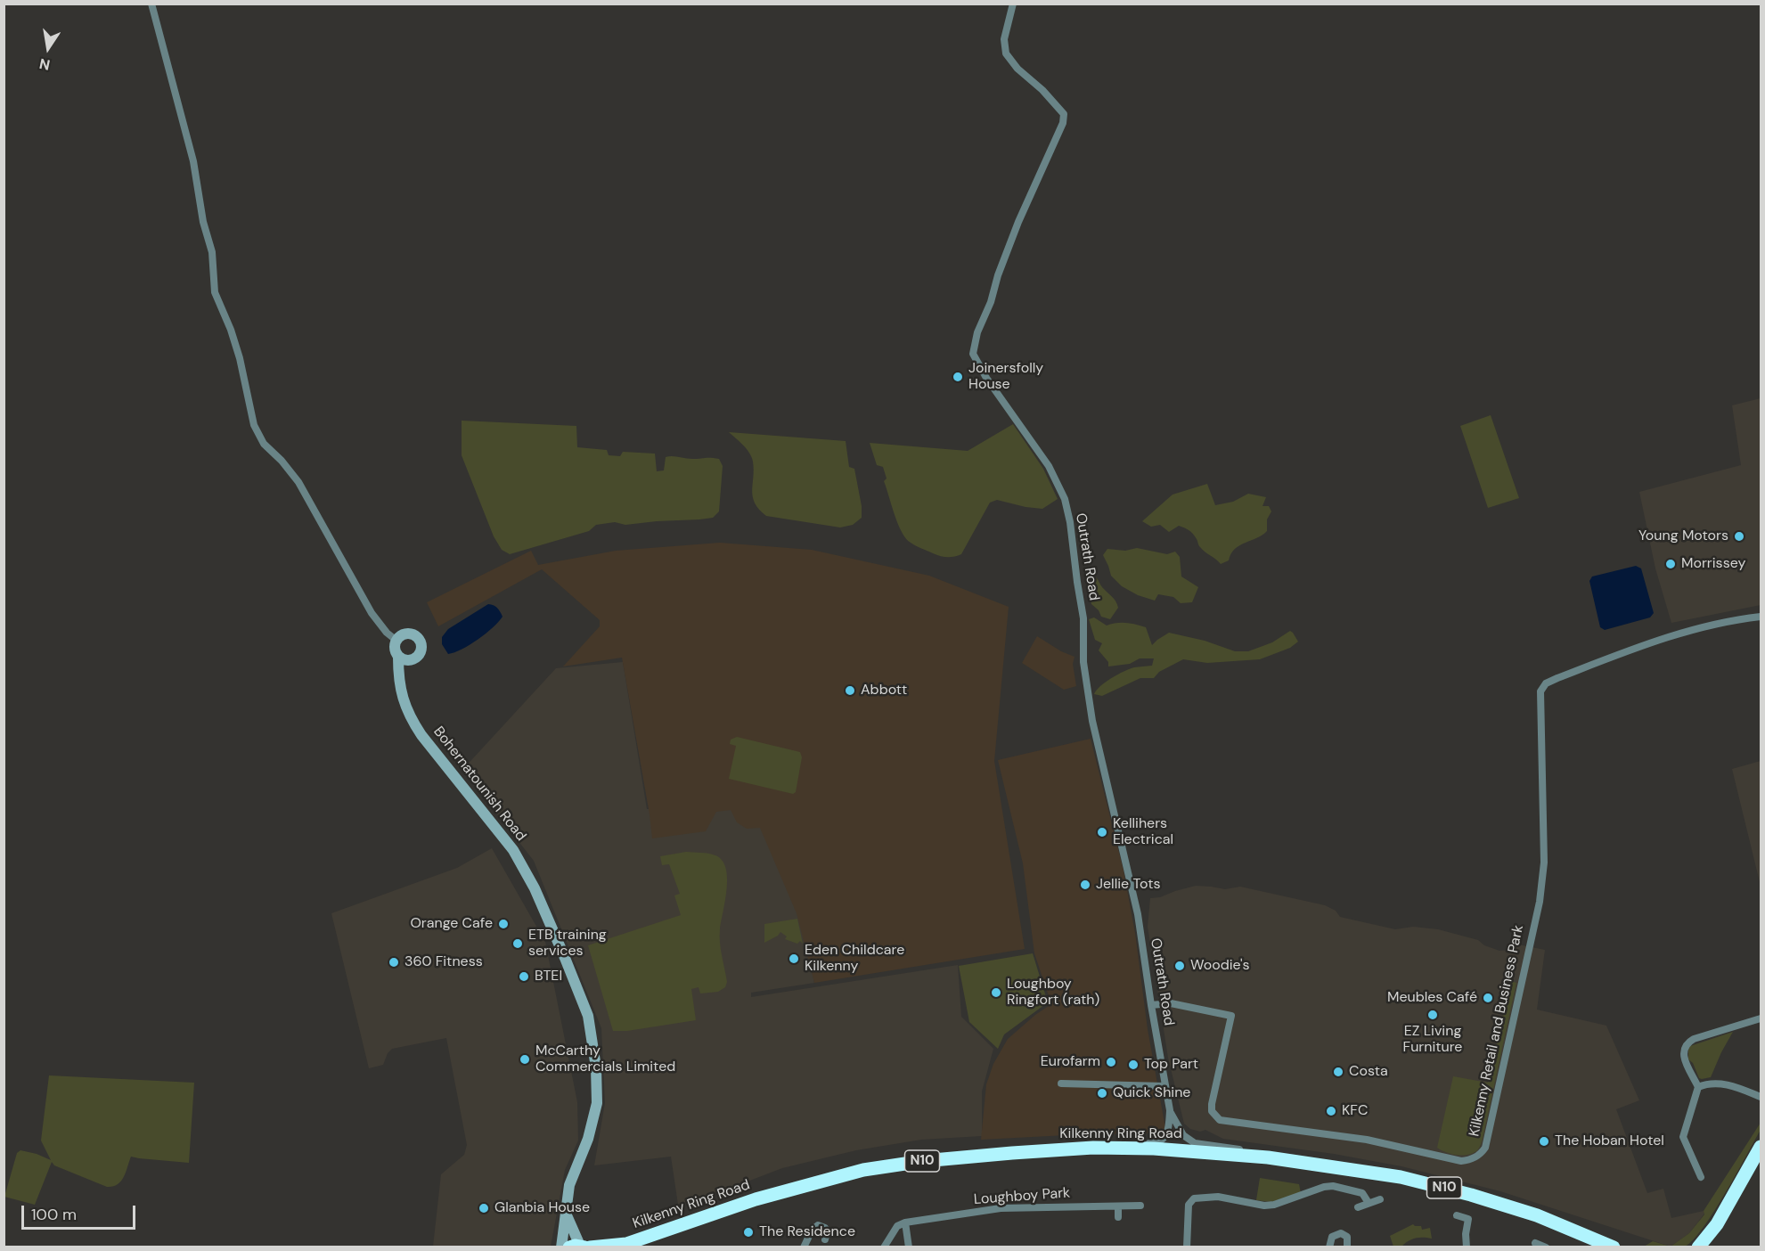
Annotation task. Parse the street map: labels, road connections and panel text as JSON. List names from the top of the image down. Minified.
{"streets":{"highway":["Kilkenny Ring Road","N10"],"street":["Outrath Road","Bohernatounish Road","Kilkenny Retail and Business Park","Loughboy Park"]},"crossings":[["Outrath Road","Kilkenny Retail and Business Park"],["Outrath Road","Kilkenny Ring Road"],["Bohernatounish Road","Kilkenny Ring Road"]],"places":["Joinersfolly House","Young Motors","Morrissey","Abbott","Kellihers Electrical","Jellie Tots","Orange Cafe","ETB training services","Eden Childcare Kilkenny","360 Fitness","Woodie's","BTEI","Loughboy Ringfort (rath)","Meubles Café","EZ Living Furniture","McCarthy Commercials Limited","Eurofarm","Top Part","Costa","Quick Shine","KFC","The Hoban Hotel","Glanbia House","The Residence"],"scale_bar":"100 m","north":"bottom"}
